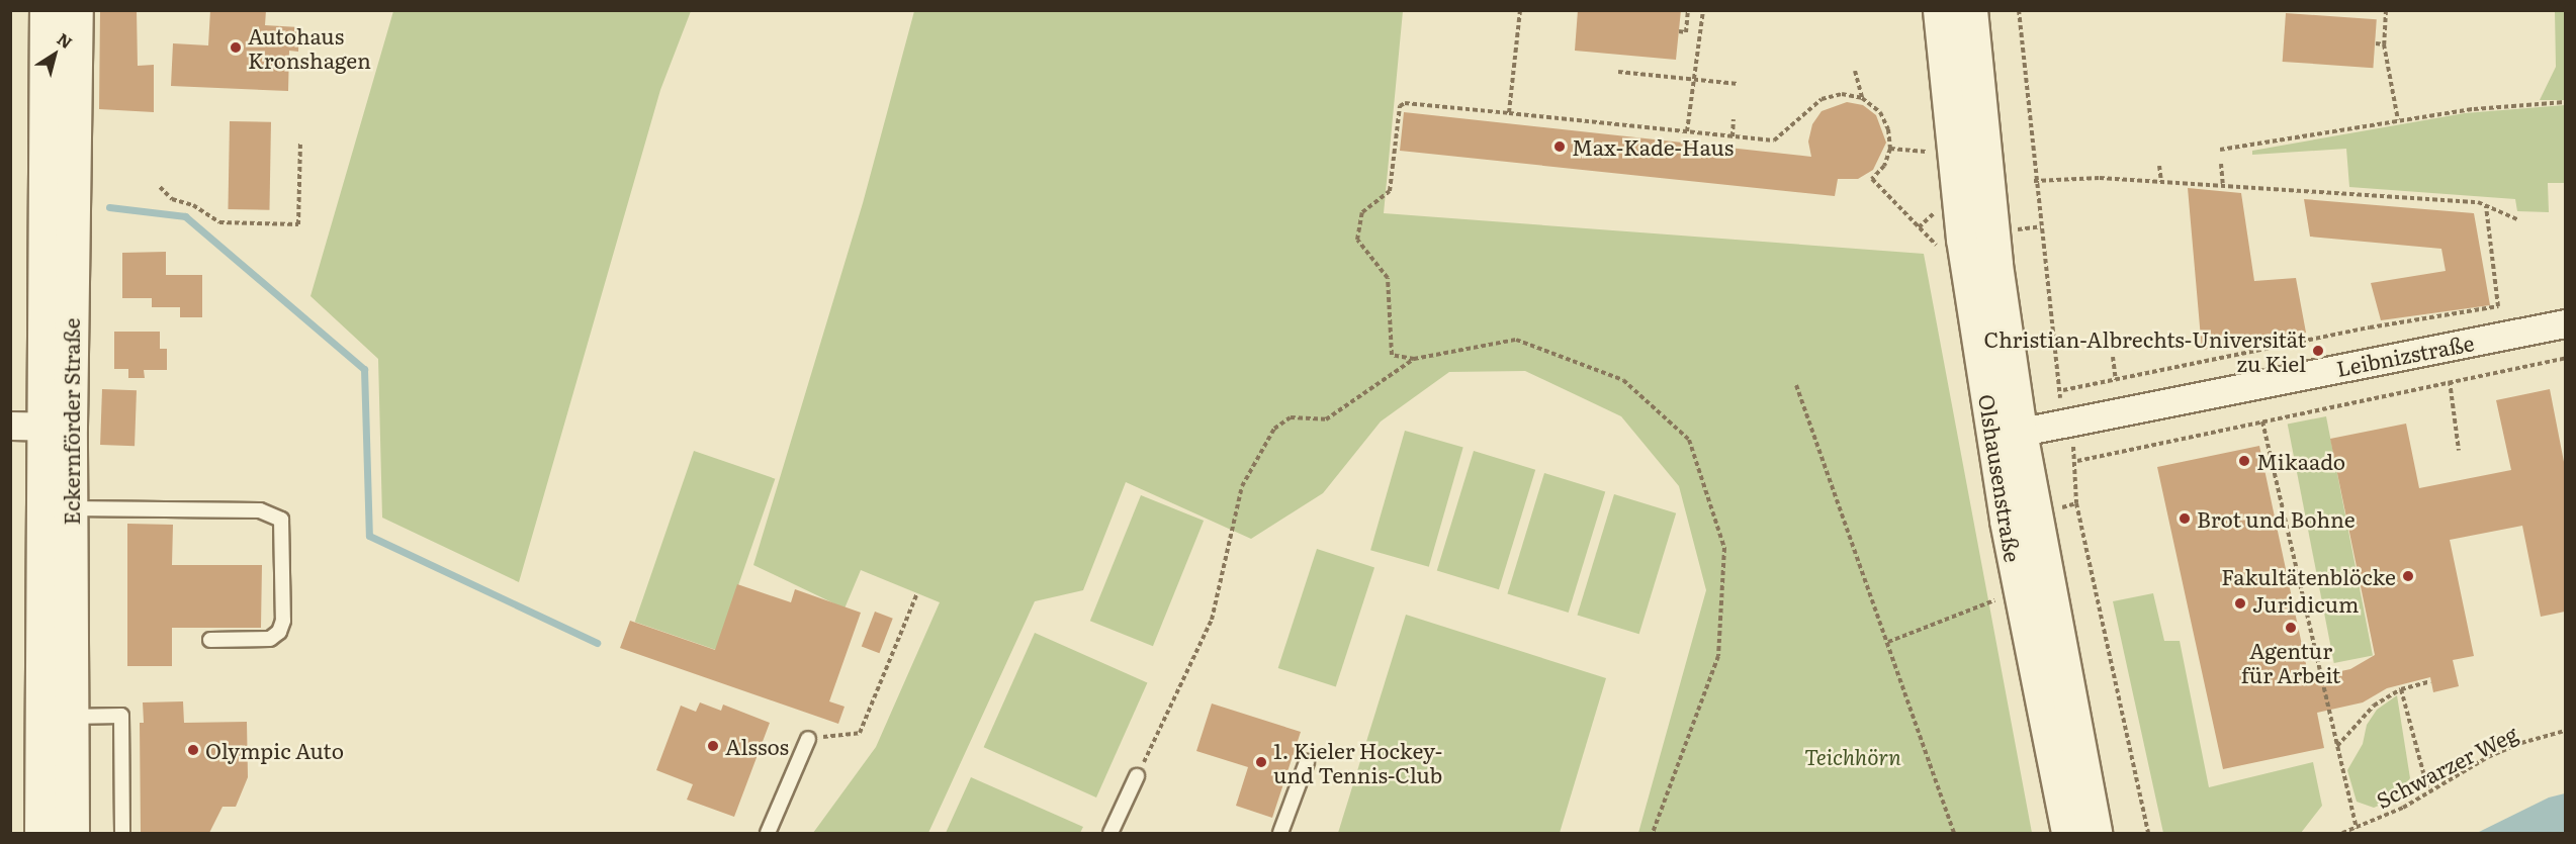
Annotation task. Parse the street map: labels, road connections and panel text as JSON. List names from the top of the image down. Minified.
{"streets":{"street":["Leibnizstraße","Eckernförder Straße","Olshausenstraße"],"path":["Schwarzer Weg"]},"crossings":[["Leibnizstraße","Olshausenstraße"]],"parks":["Teichhörn"],"places":["Autohaus Kronshagen","Max-Kade-Haus","Christian-Albrechts-Universität zu Kiel","Mikaado","Brot und Bohne","Fakultätenblöcke","Juridicum","Agentur für Arbeit","Alssos","Olympic Auto","1. Kieler Hockey- und Tennis-Club"],"north":"top right"}
